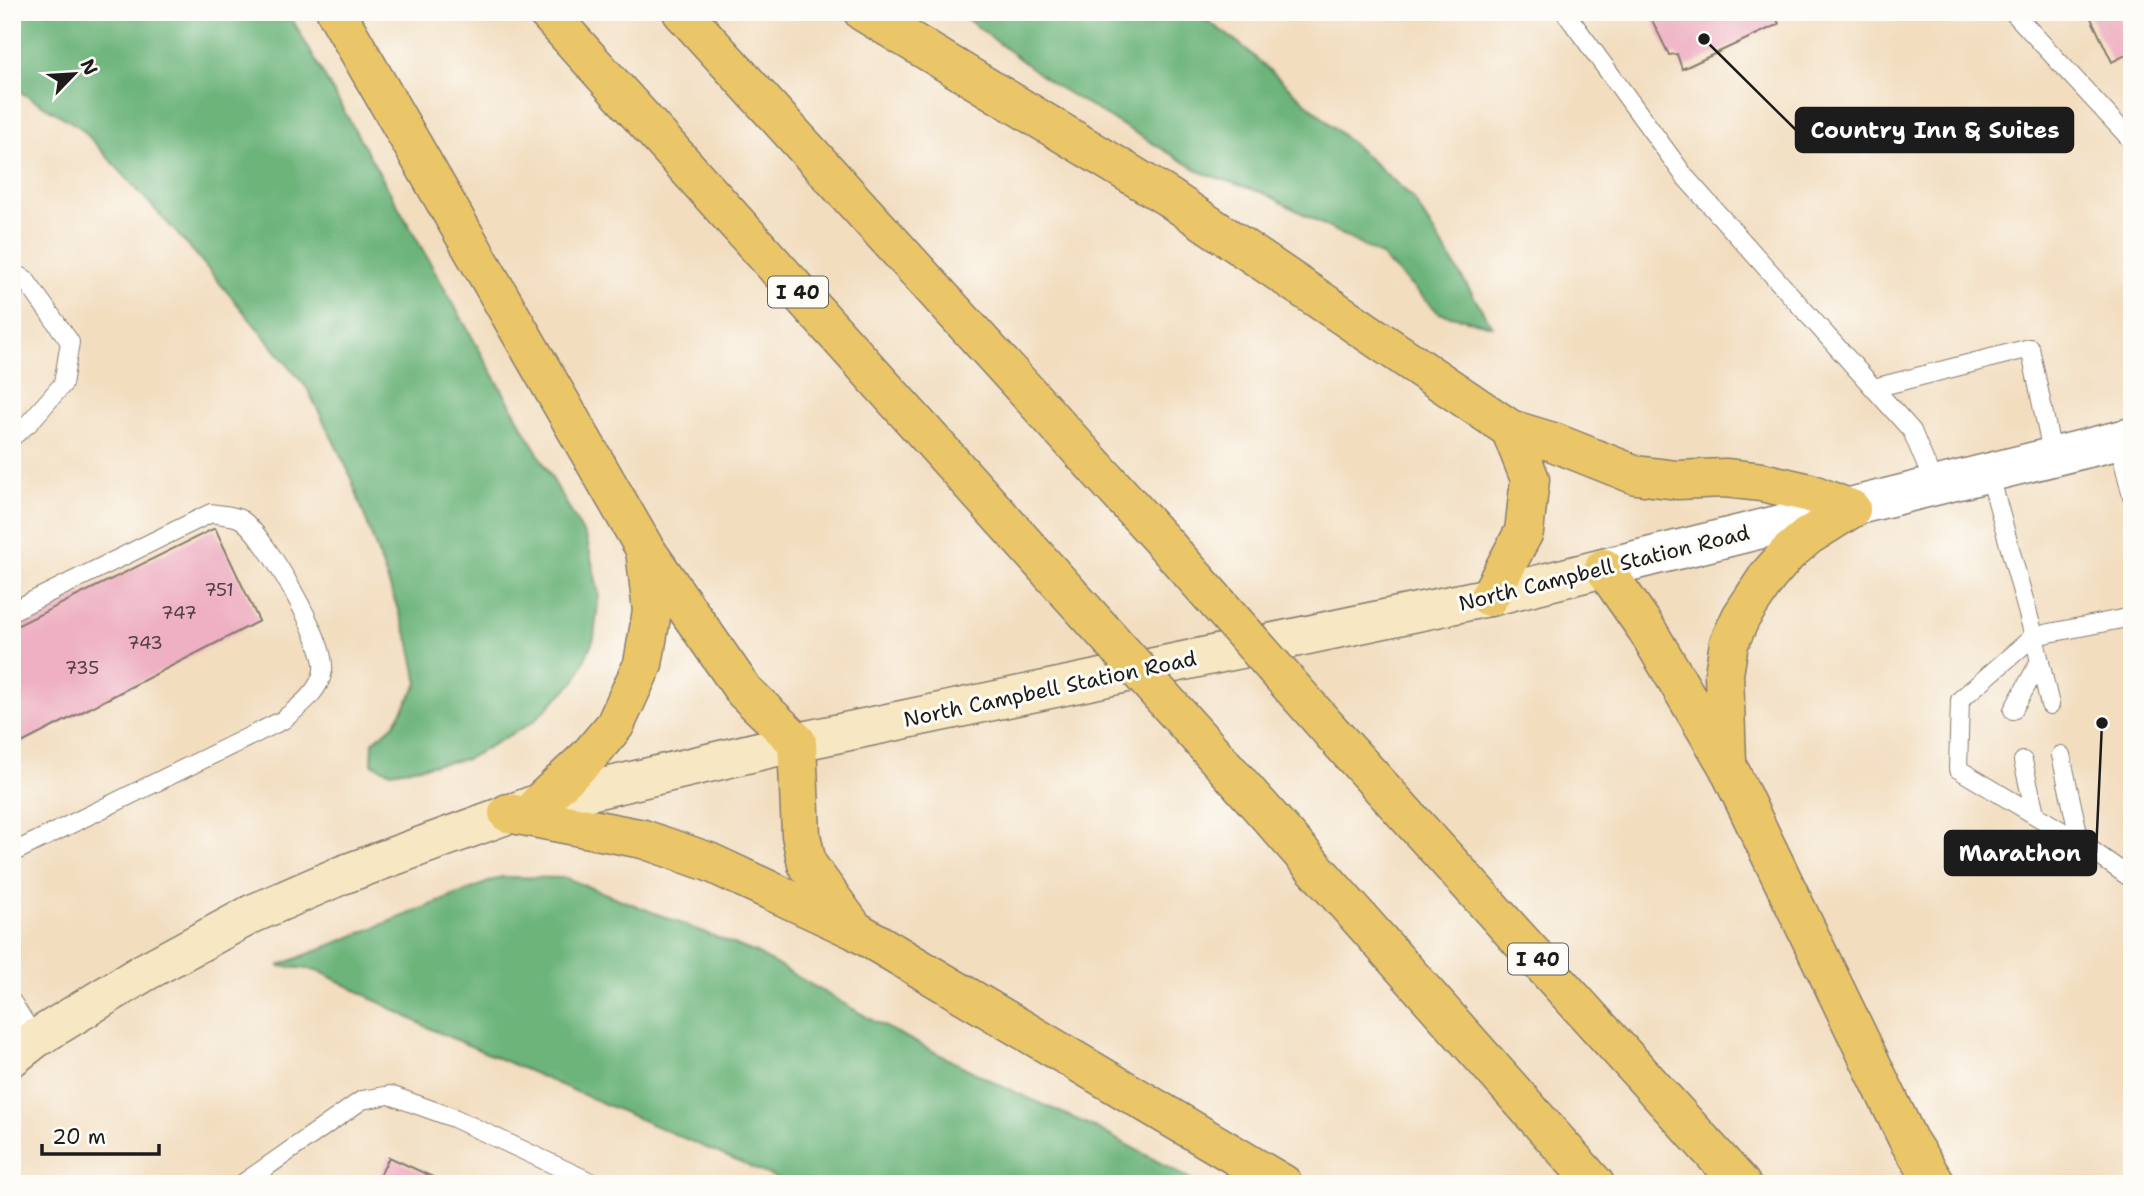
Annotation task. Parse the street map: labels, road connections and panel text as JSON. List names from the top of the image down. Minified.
{"streets":{"highway":["I 40"],"main road":["North Campbell Station Road"]},"places":["Country Inn & Suites","Marathon"],"house_numbers":["751","747","743","735"],"scale_bar":"20 m","north":"top right"}
